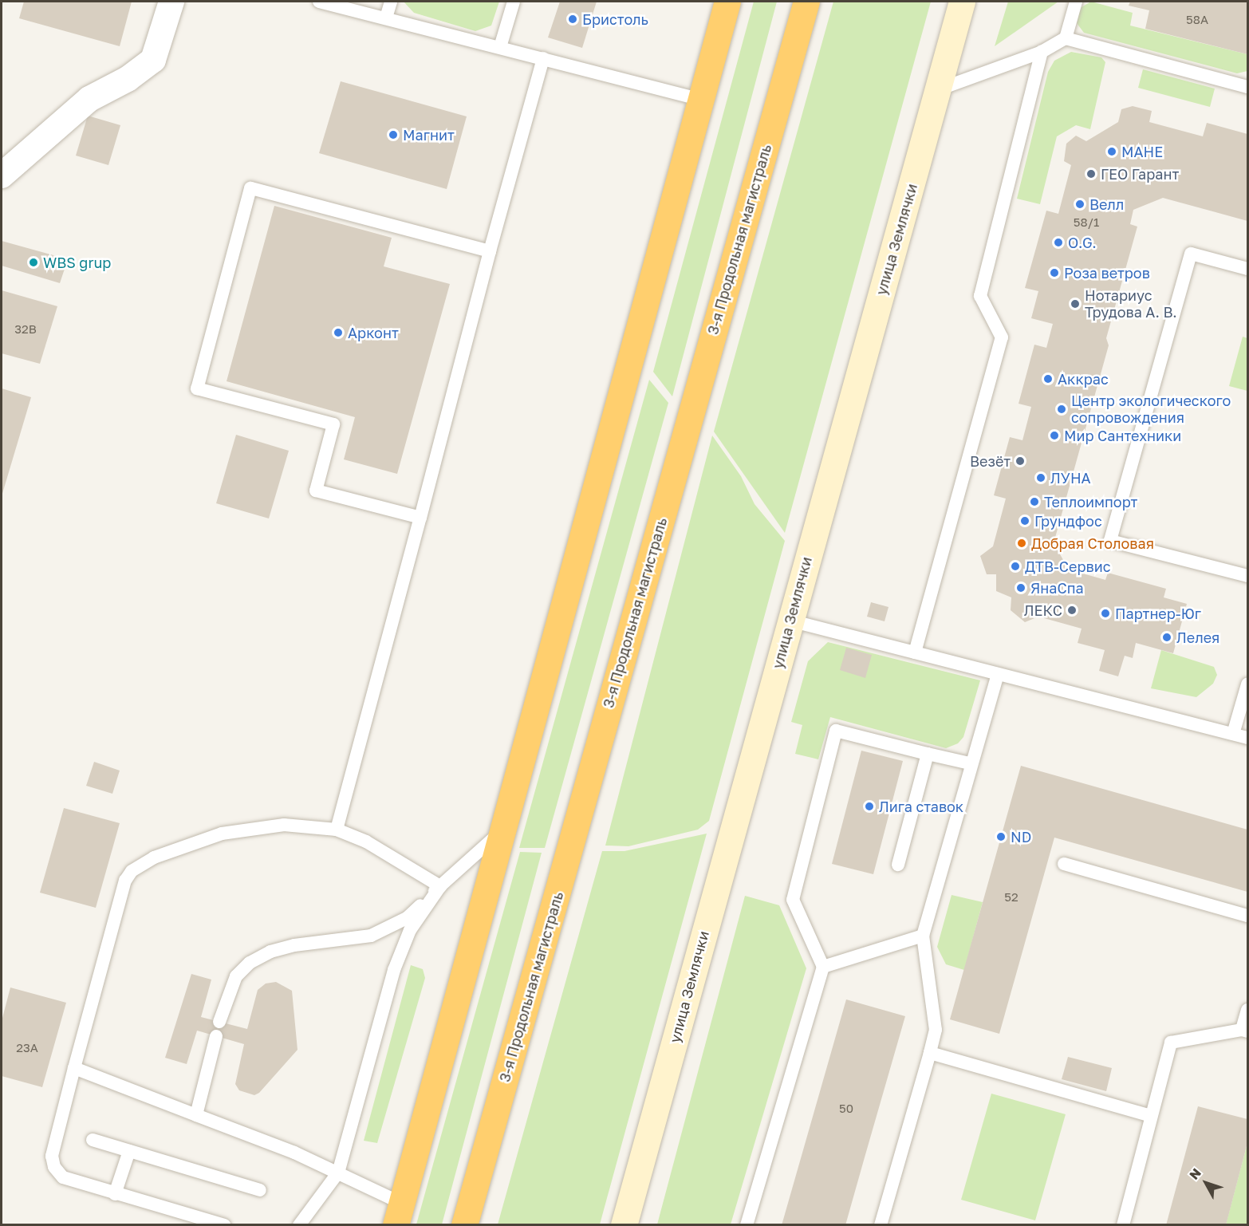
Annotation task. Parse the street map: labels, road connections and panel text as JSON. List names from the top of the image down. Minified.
{"streets":{"highway":["3-я Продольная магистраль"],"main road":["улица Землячки"]},"places":["Бристоль","Магнит","МАНЕ","ГЕО Гарант","Велл","O.G.","WBS grup","Роза ветров","Нотариус Трудова А. В.","Арконт","Аккрас","Центр экологического сопровождения","Мир Сантехники","Везёт","ЛУНА","Теплоимпорт","Грундфос","Добрая Столовая","ДТВ-Сервис","ЯнаСпа","ЛЕКС","Партнер-Юг","Лелея","Лига ставок","ND"],"house_numbers":["58А","58/1","32В","52","23А","50"],"north":"top left"}
